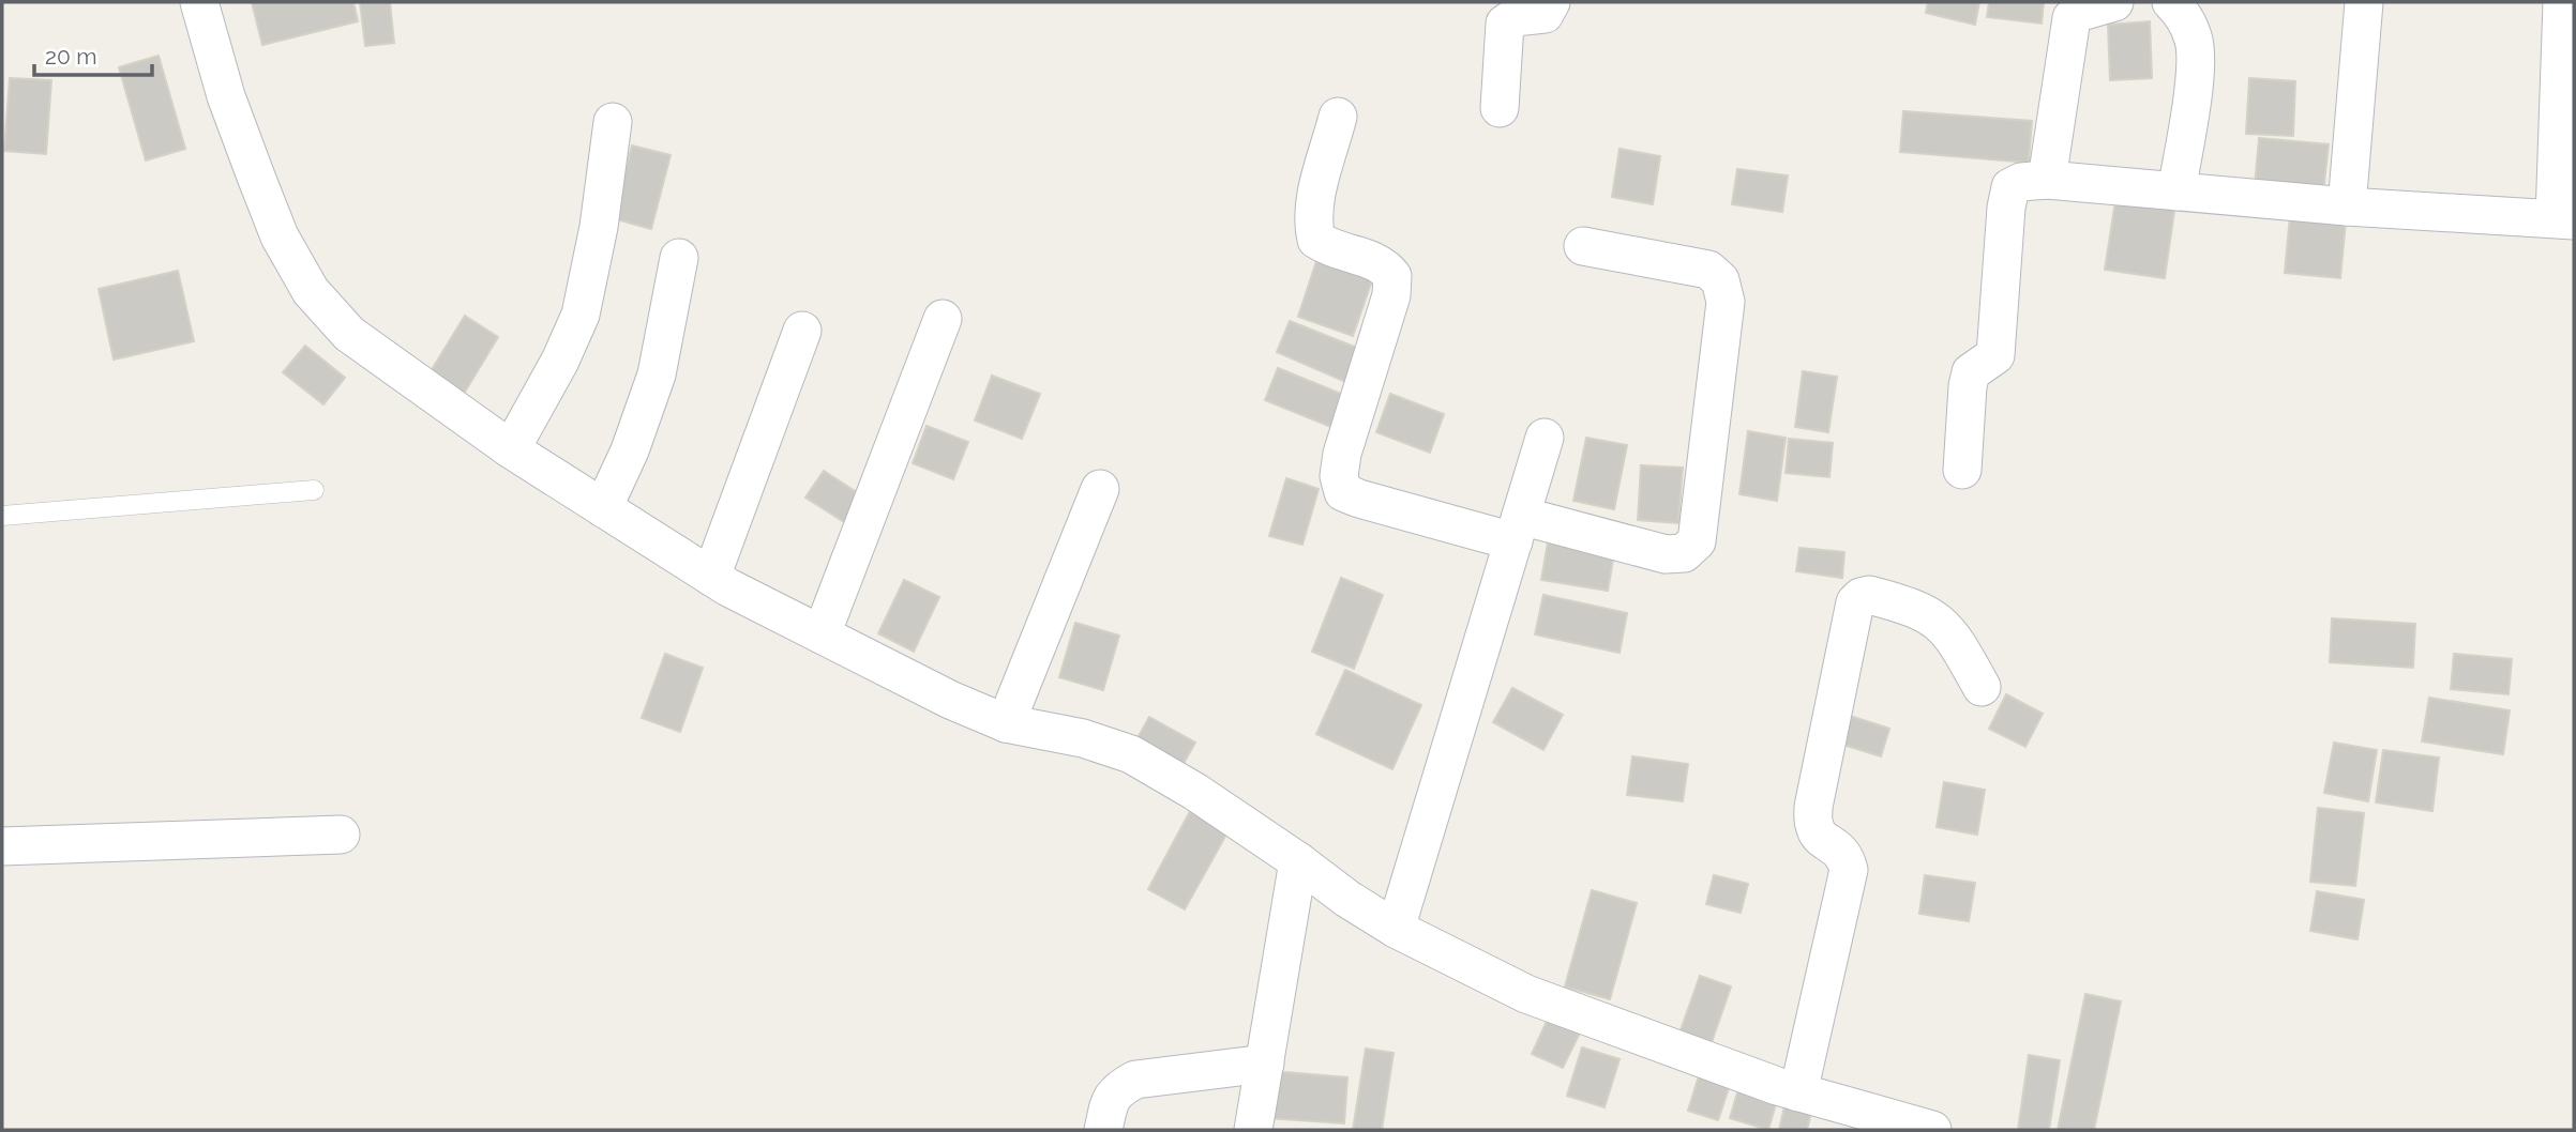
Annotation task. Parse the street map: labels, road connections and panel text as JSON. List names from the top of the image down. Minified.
{"scale_bar":"20 m"}
